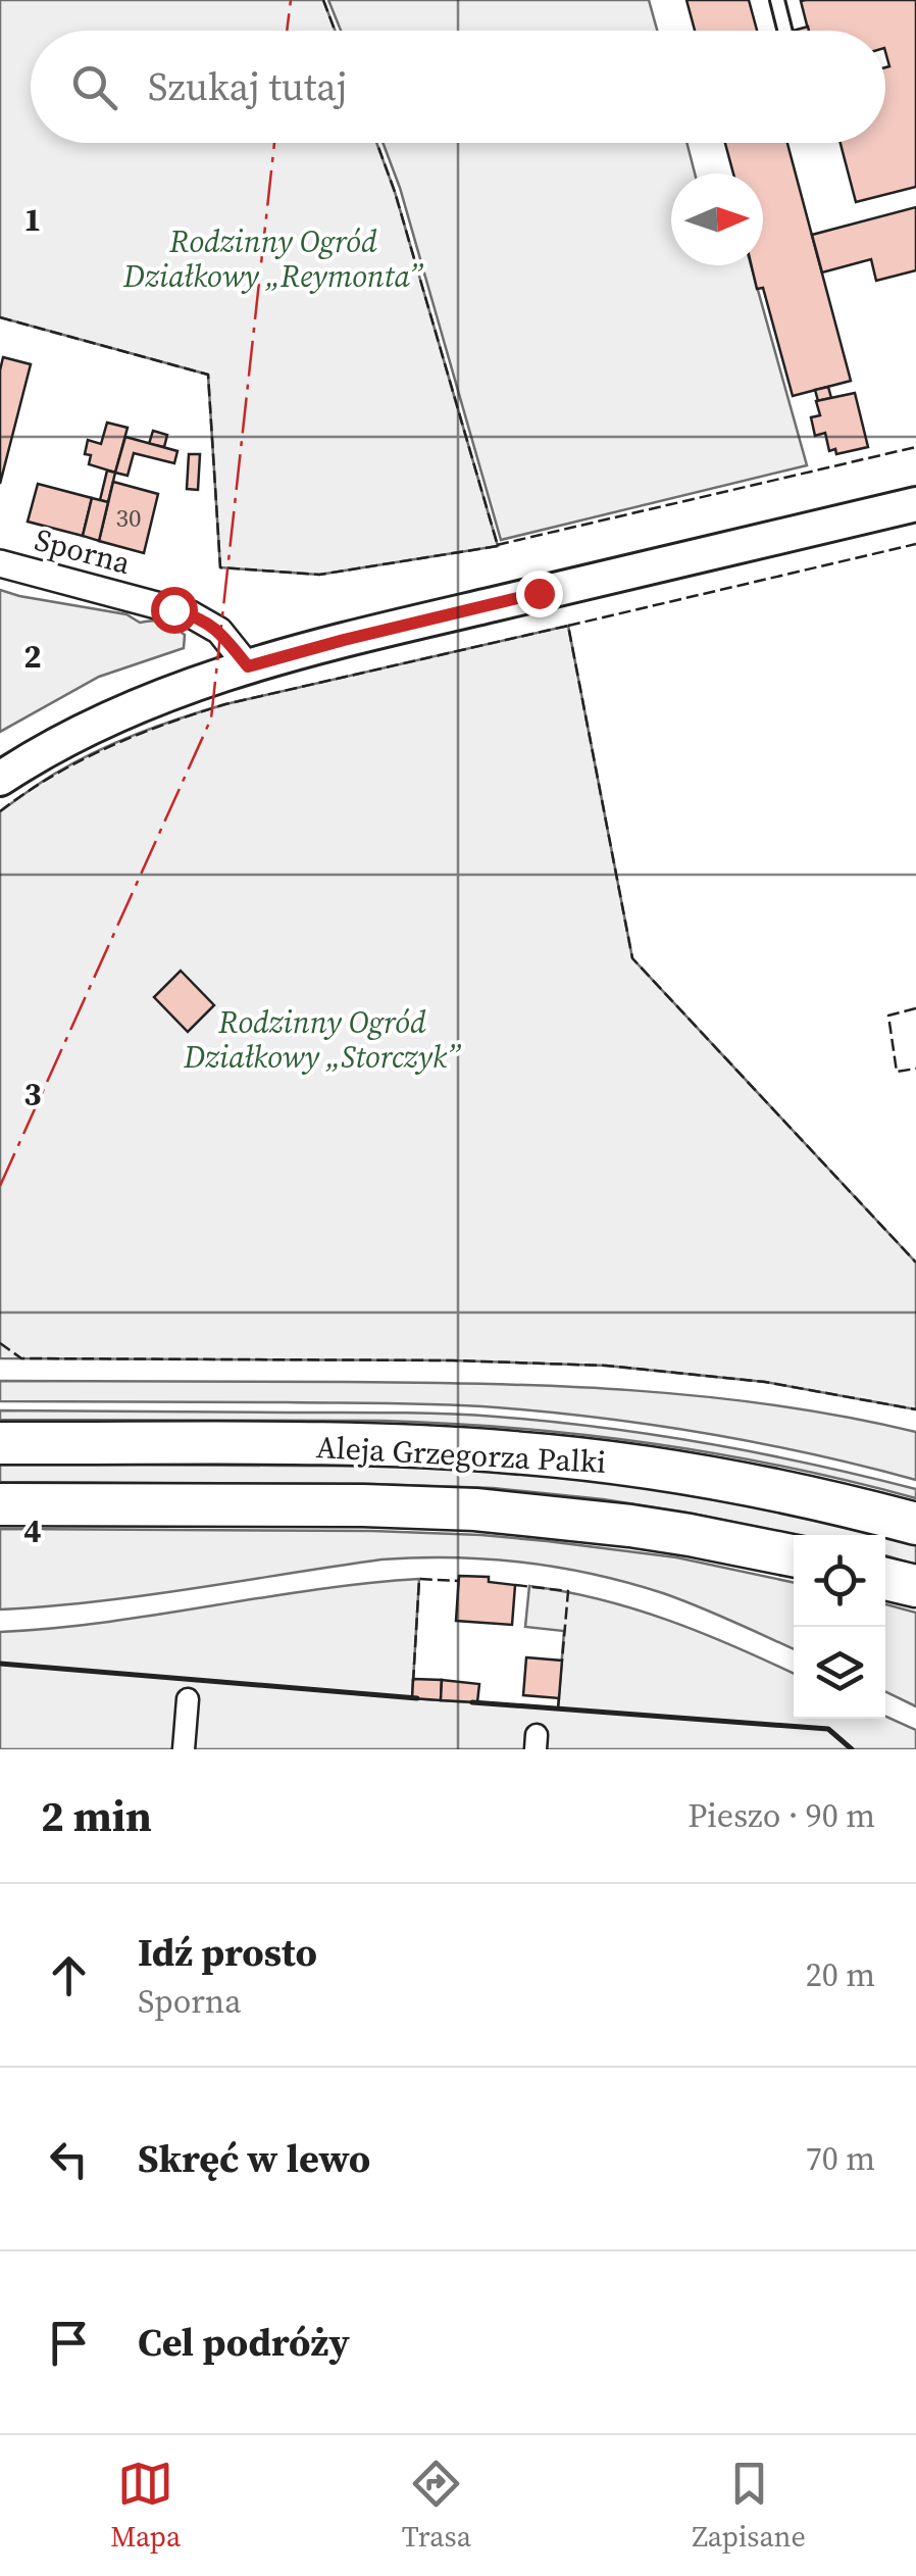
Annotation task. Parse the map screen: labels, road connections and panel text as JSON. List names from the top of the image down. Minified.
{"streets":{"main road":["Aleja Grzegorza Palki"],"street":["Sporna"]},"parks":["Rodzinny Ogród Działkowy „Reymonta”","Rodzinny Ogród Działkowy „Storczyk”"],"house_numbers":["30"],"north":"right","page":{"search":"Szukaj tutaj","heading":["2 min","Pieszo · 90 m"],"list":[["Idź prosto","Sporna","20 m"],["Skręć w lewo","70 m"],"Cel podróży"],"nav":["Mapa","Trasa","Zapisane"]},"grid":{"rows":["1","2","3","4"]}}
